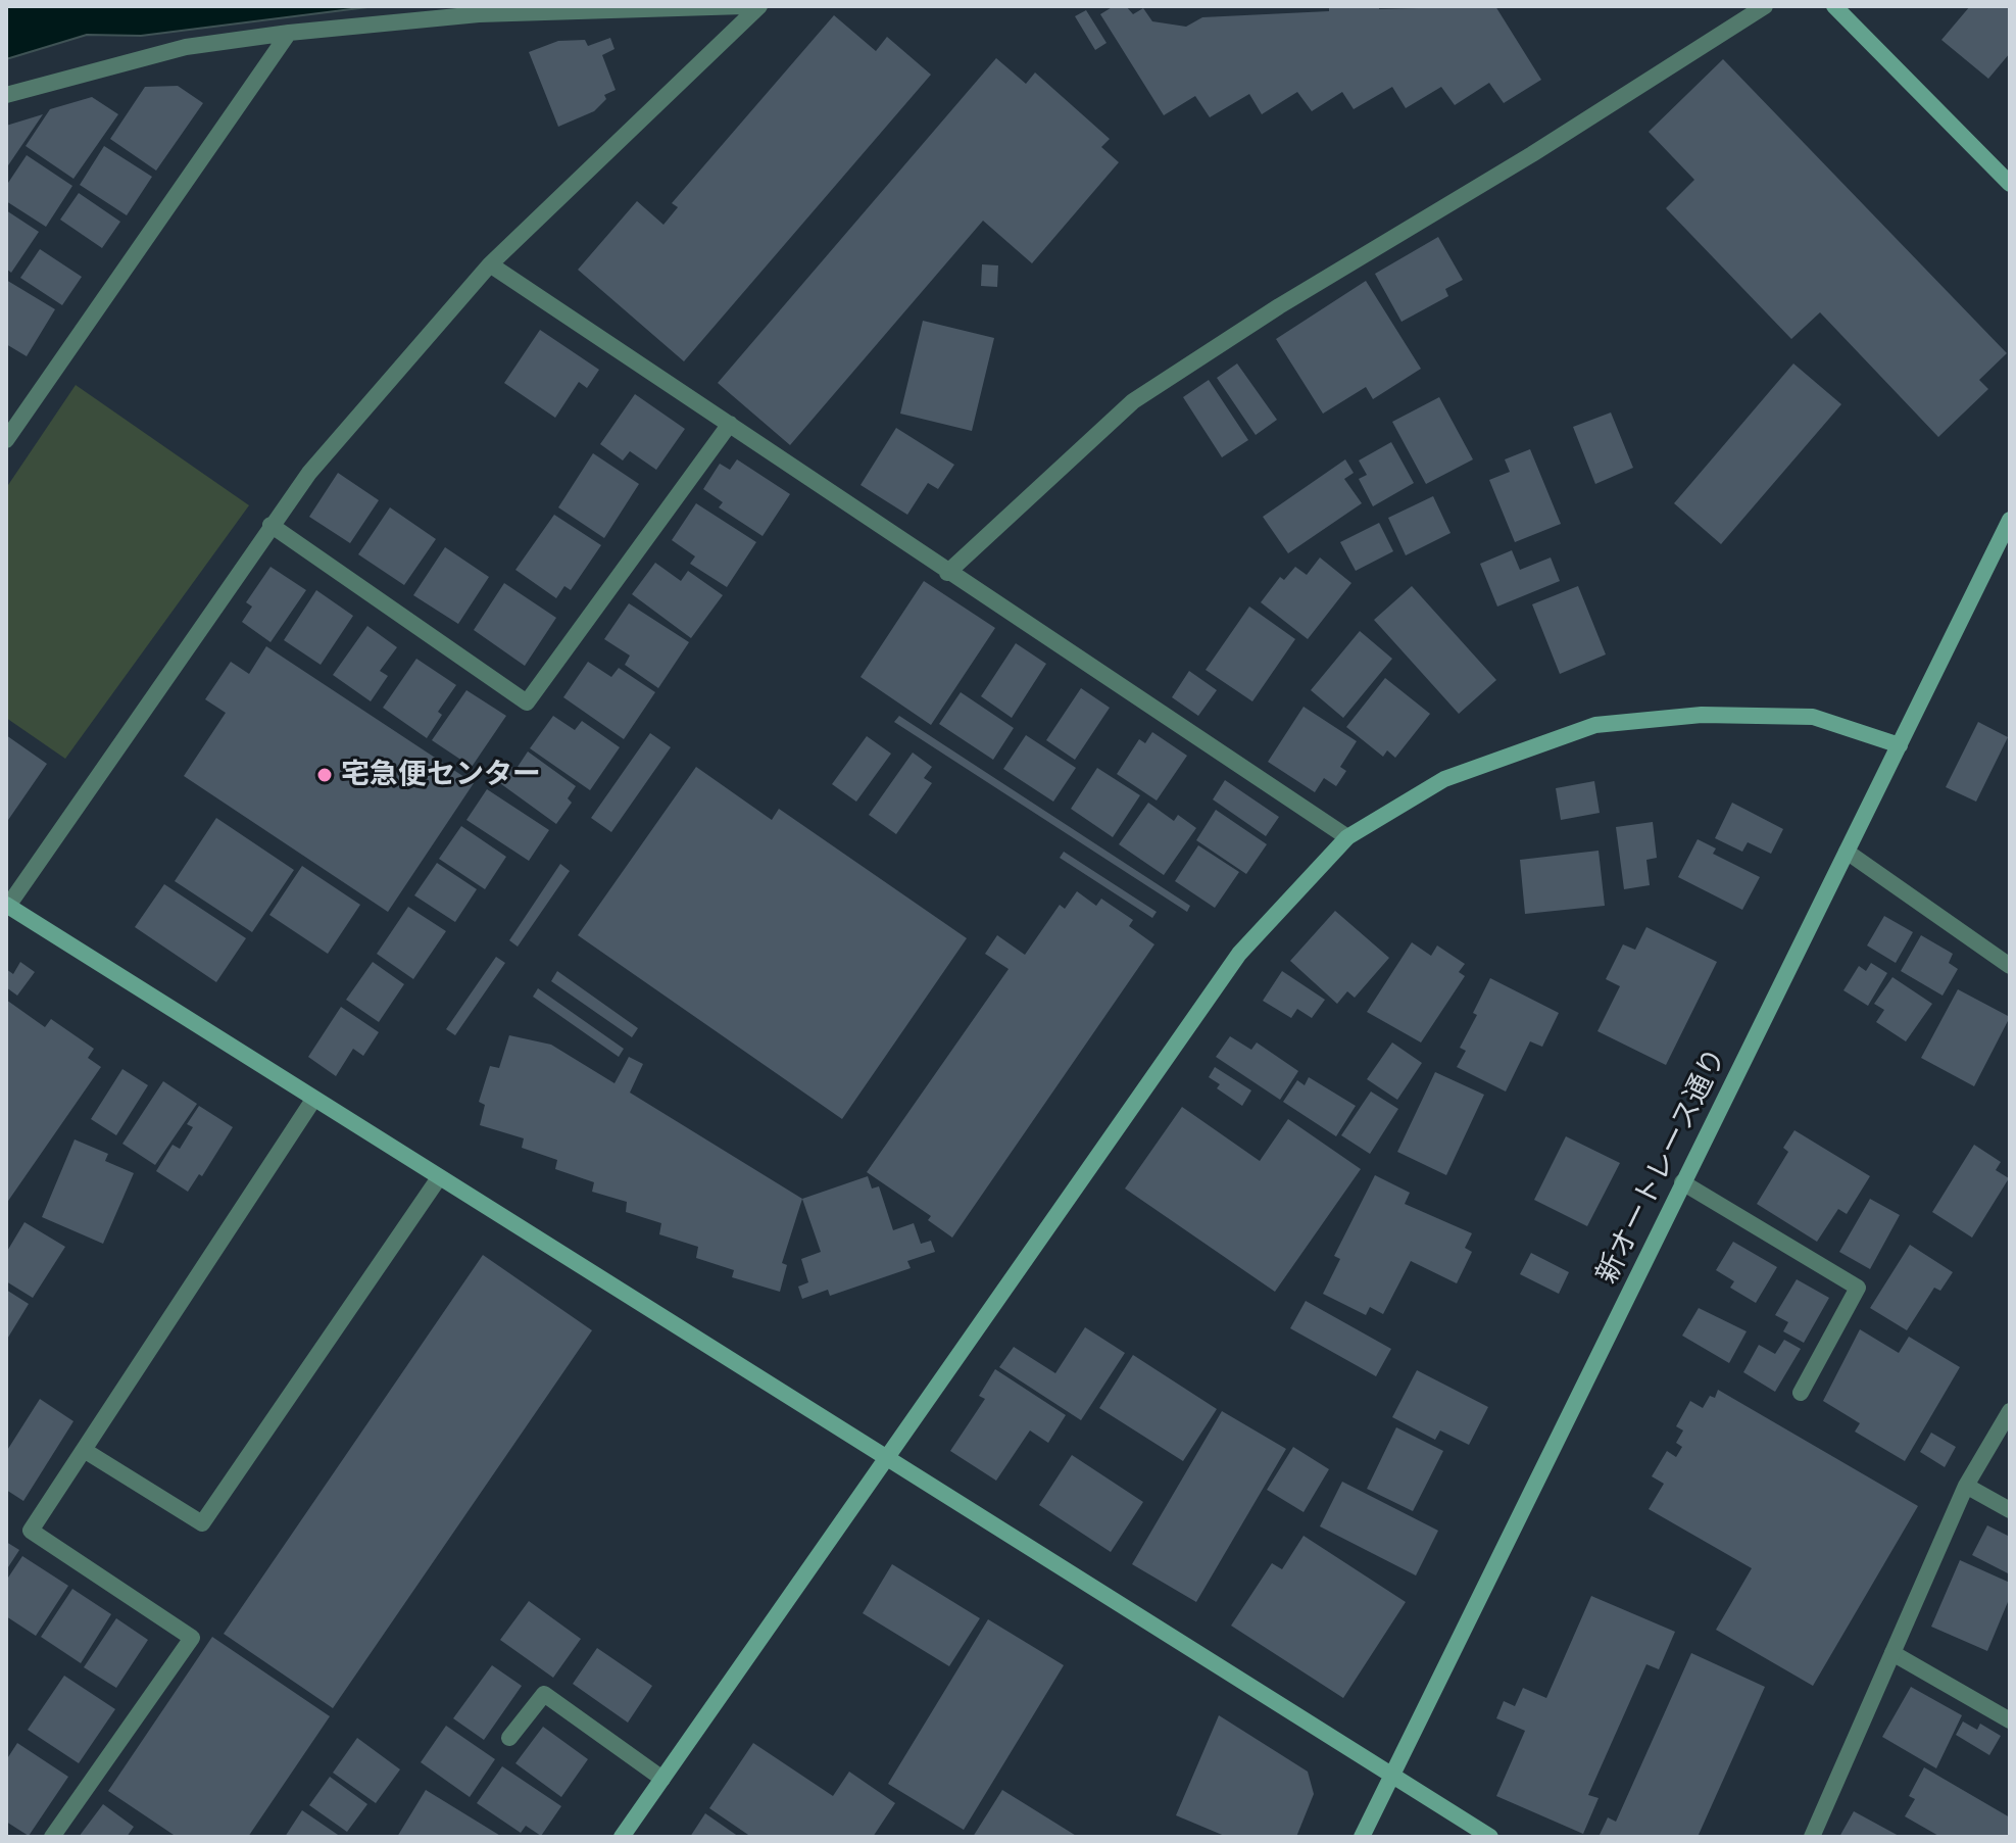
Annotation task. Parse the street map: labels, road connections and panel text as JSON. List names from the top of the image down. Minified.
{"streets":{"street":["新オートレース通り"]},"places":["宅急便センター"]}
